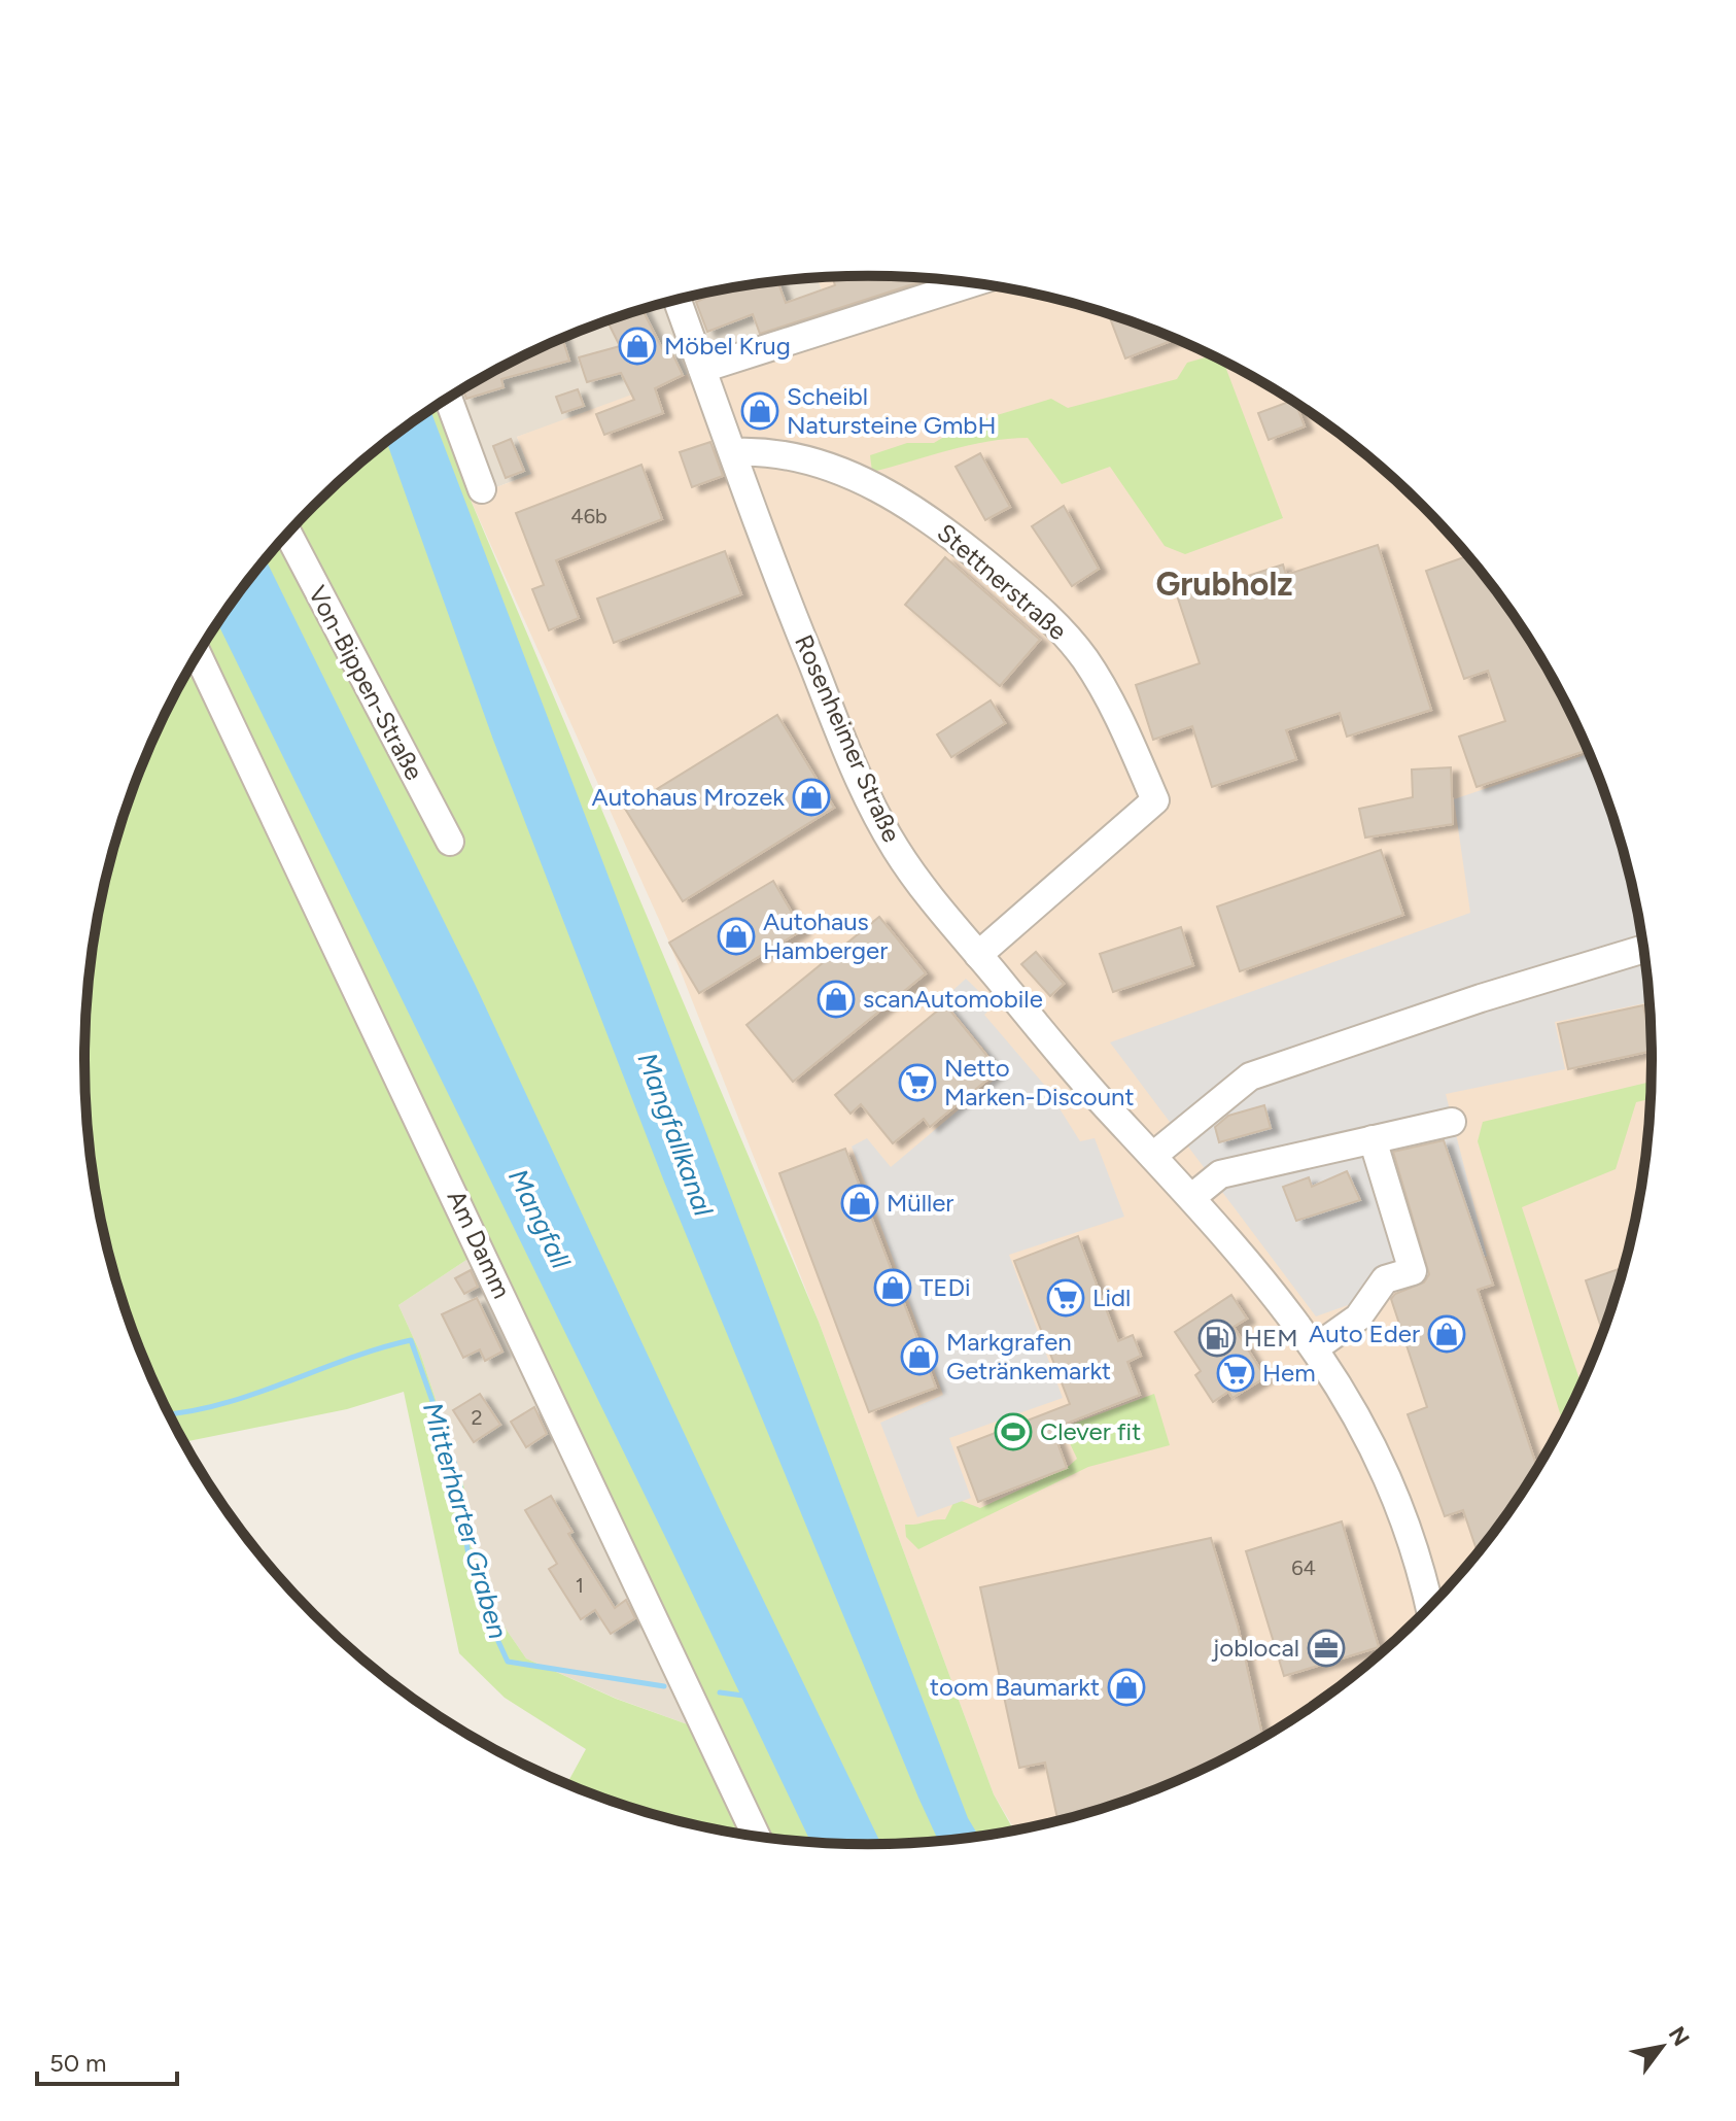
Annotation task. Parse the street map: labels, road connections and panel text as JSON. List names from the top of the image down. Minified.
{"streets":{"street":["Stettnerstraße","Von-Bippen-Straße","Rosenheimer Straße","Am Damm"]},"crossings":[["Stettnerstraße","Rosenheimer Straße"]],"districts":["Grubholz"],"water":["Mangfallkanal","Mangfall","Mitterharter Graben"],"places":{"shop":["Möbel Krug","Scheibl Natursteine GmbH","Autohaus Mrozek","Autohaus Hamberger","scanAutomobile","Müller","TEDi","Auto Eder","Markgrafen Getränkemarkt","toom Baumarkt"],"supermarket":["Netto Marken-Discount","Lidl","Hem"],"fuel station":["HEM"],"sports":["Clever fit"],"office":["joblocal"]},"house_numbers":["46b","2","64","1"],"scale_bar":"50 m","north":"top right"}
